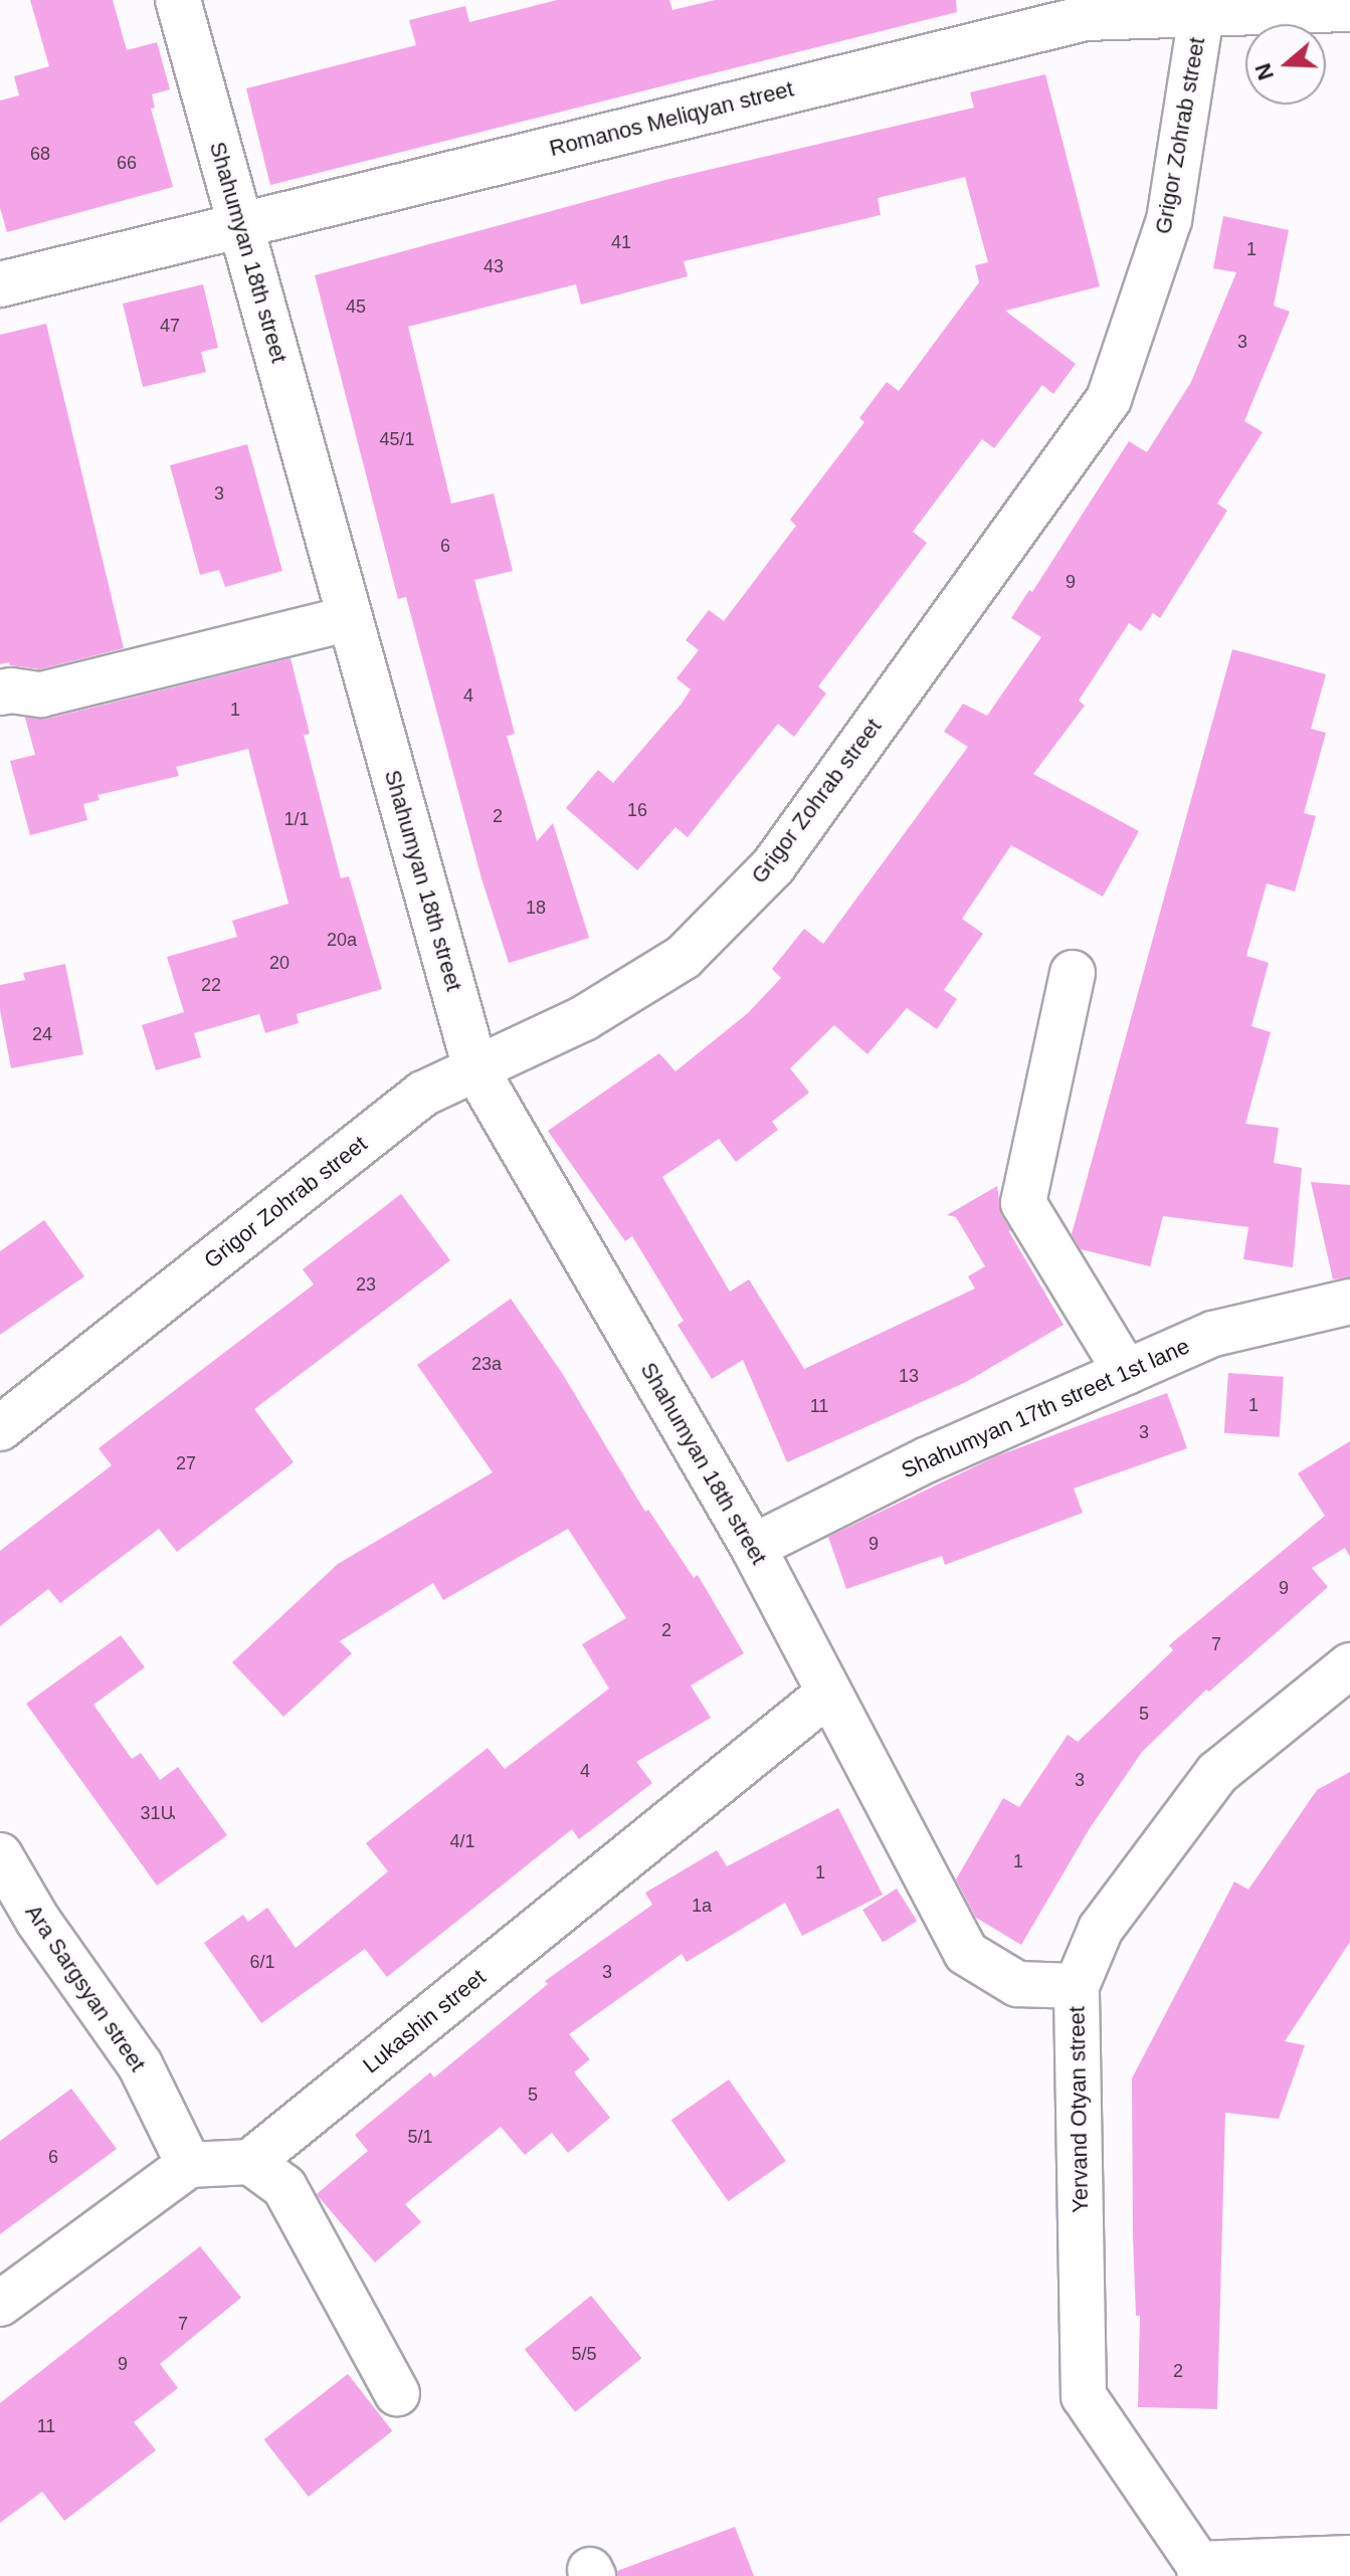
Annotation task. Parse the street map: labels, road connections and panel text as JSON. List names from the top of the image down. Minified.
{"streets":{"street":["Romanos Meliqyan street","Grigor Zohrab street","Shahumyan 18th street","Shahumyan 17th street 1st lane","Ara Sargsyan street","Lukashin street","Yervand Otyan street"]},"crossings":[["Romanos Meliqyan street","Grigor Zohrab street"],["Romanos Meliqyan street","Shahumyan 18th street"],["Grigor Zohrab street","Shahumyan 18th street"],["Shahumyan 18th street","Shahumyan 17th street 1st lane"],["Shahumyan 18th street","Lukashin street"],["Shahumyan 18th street","Yervand Otyan street"]],"house_numbers":["68","66","41","1","43","45","47","3","45/1","3","6","9","4","1","16","2","1/1","18","20a","20","22","24","23","23a","13","1","11","3","27","9","9","2","7","5","4","3","31Ա","4/1","1","1","1a","6/1","3","5","5/1","6","7","5/5","9","2","11"],"north":"left"}
